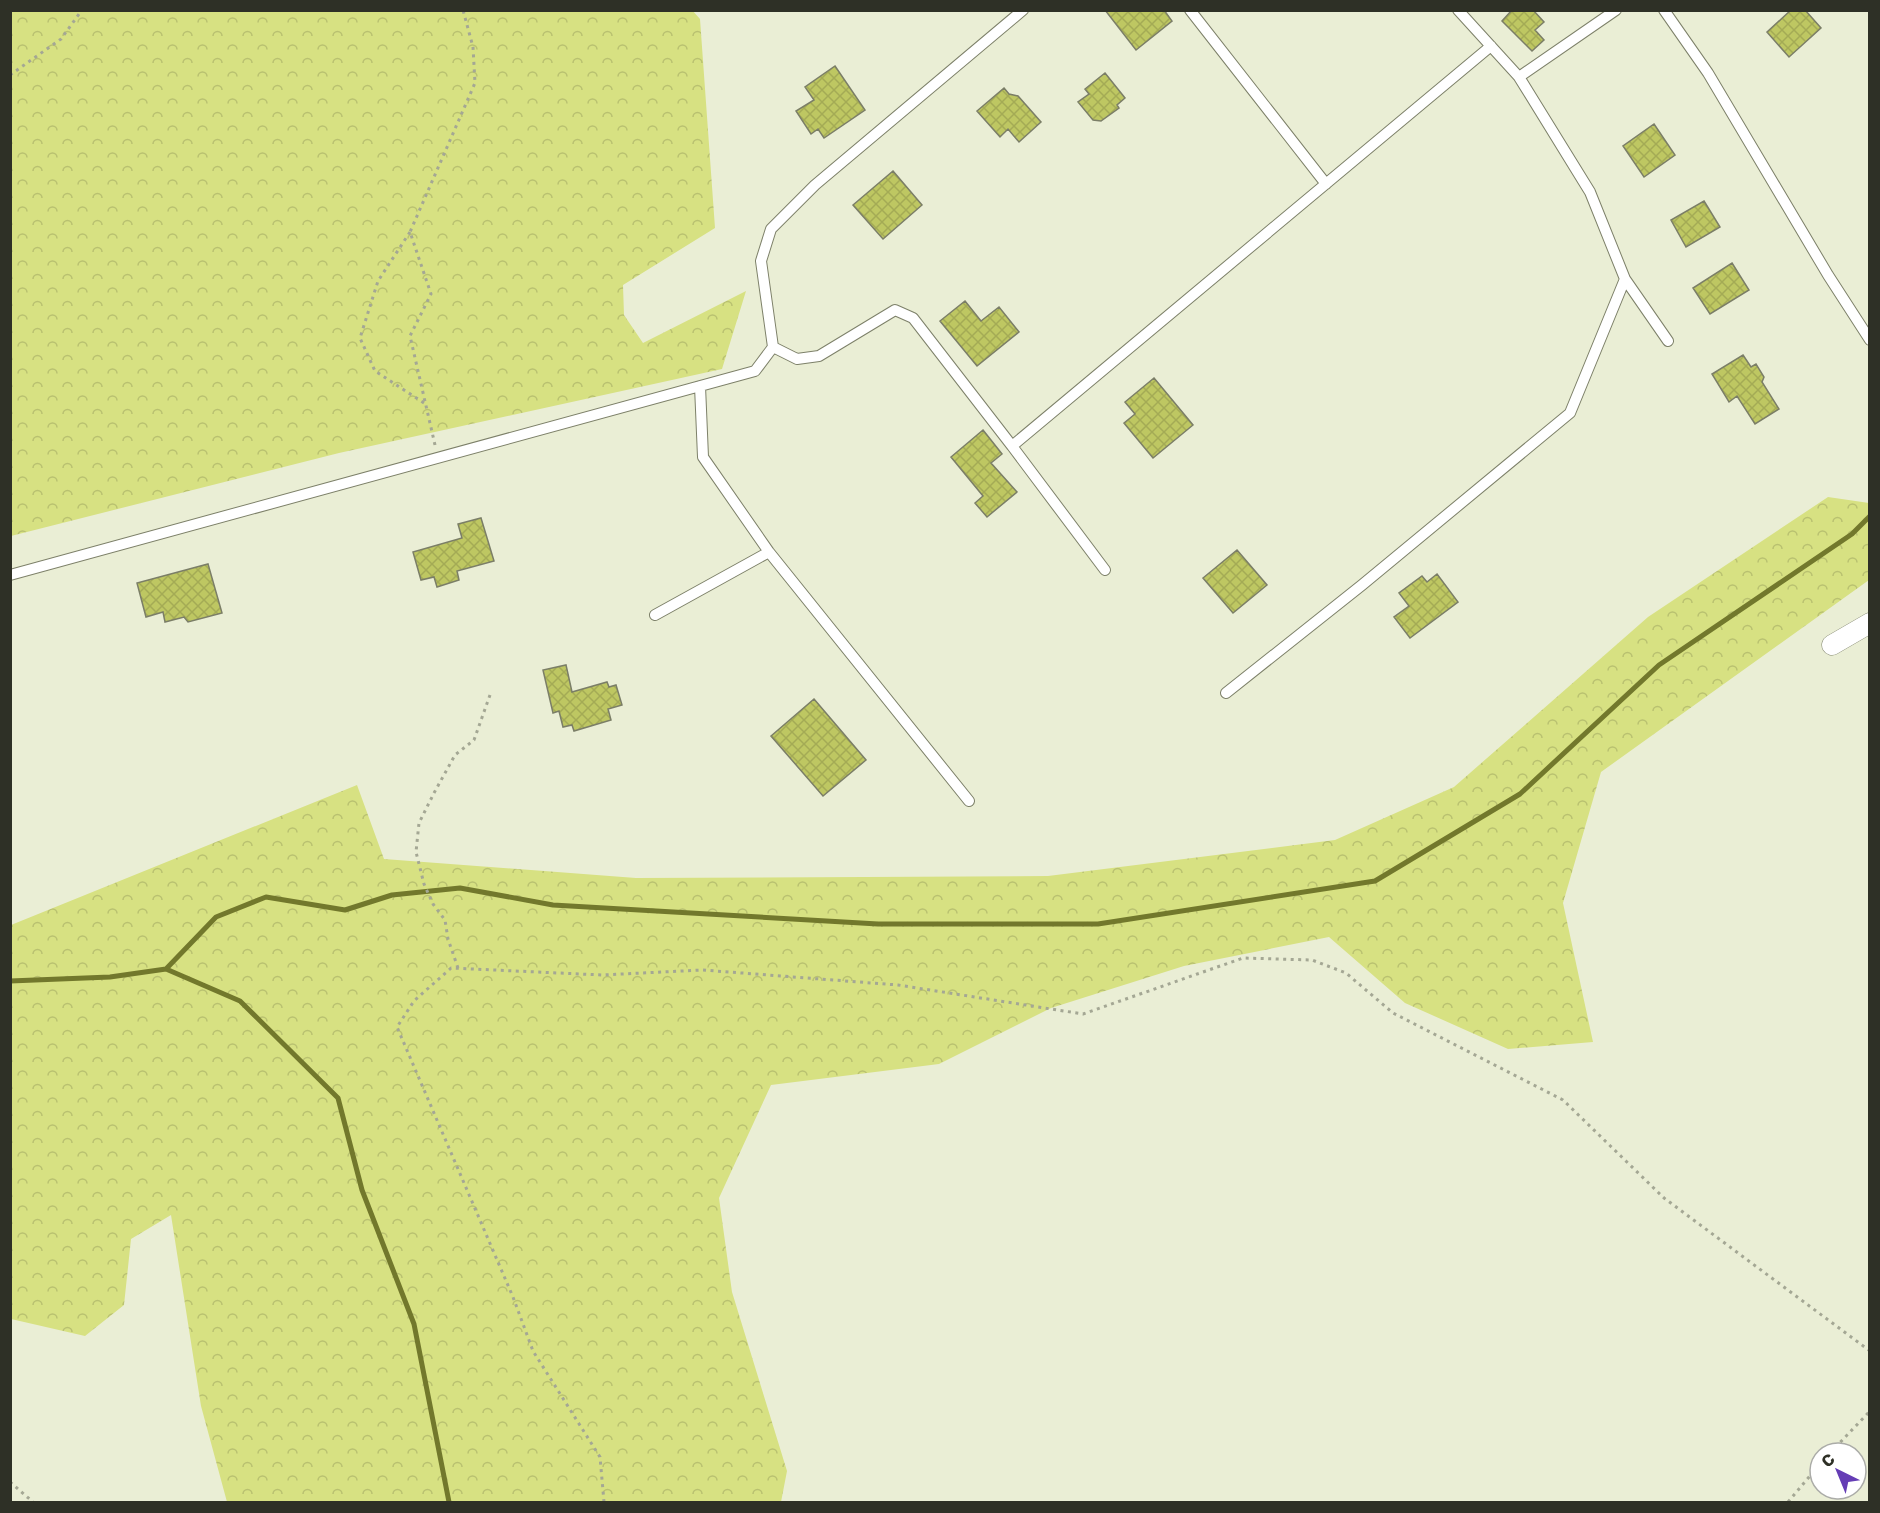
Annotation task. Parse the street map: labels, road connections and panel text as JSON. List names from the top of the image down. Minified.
{"north":"top left"}
